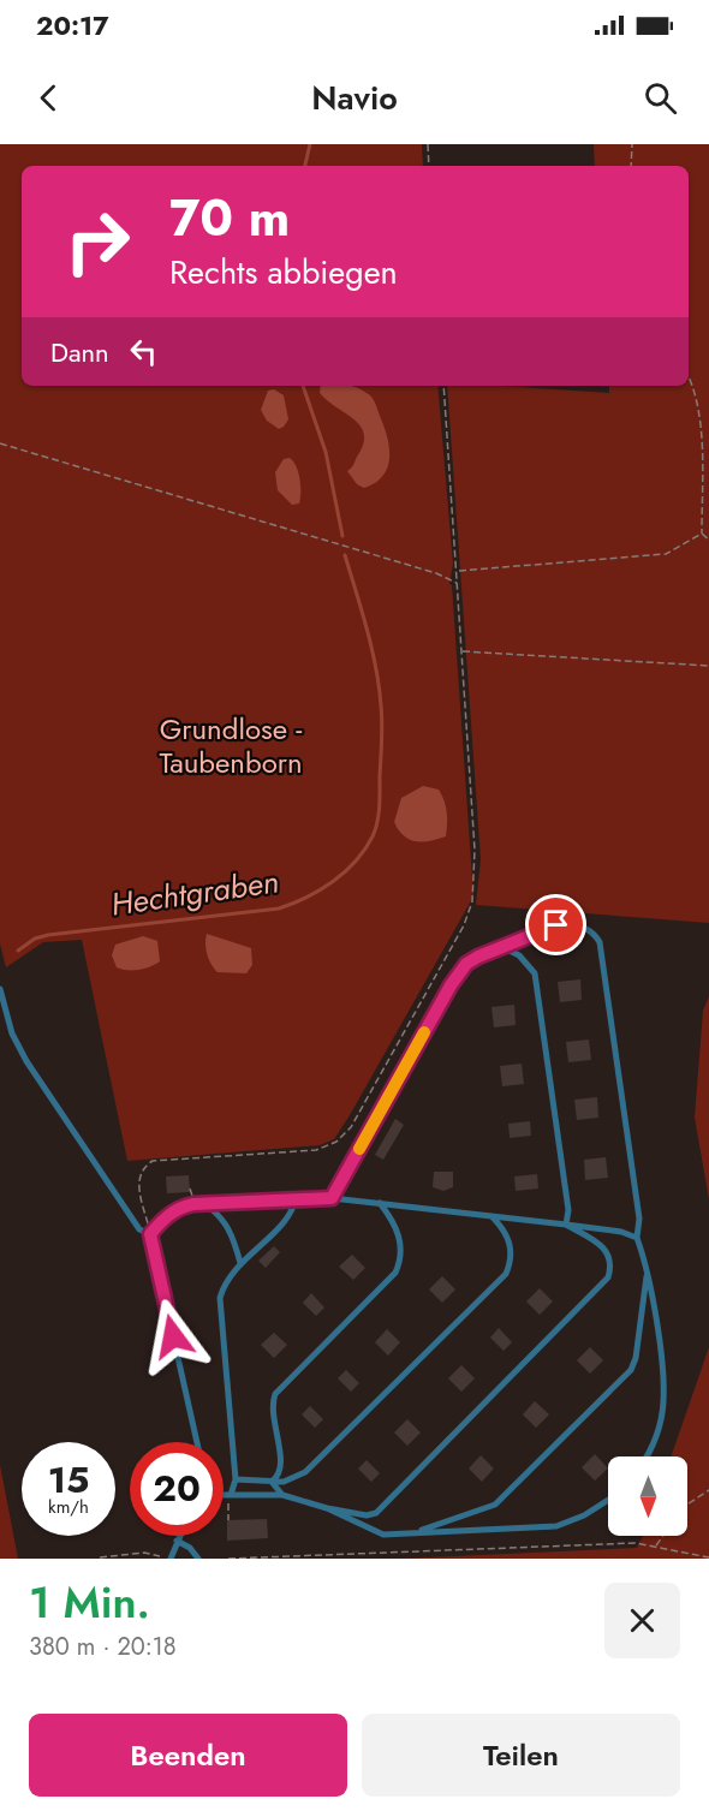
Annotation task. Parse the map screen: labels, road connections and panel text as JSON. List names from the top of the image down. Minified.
{"water":["Hechtgraben"],"parks":["Grundlose - Taubenborn"],"north":"bottom","page":{"status":"20:17","header":"Navio","turn":["70 m","Rechts abbiegen"],"then":"Dann","speed":"15 km/h","limit":"20","heading":["1 Min.","380 m · 20:18"],"buttons":["Beenden","Teilen"]}}
